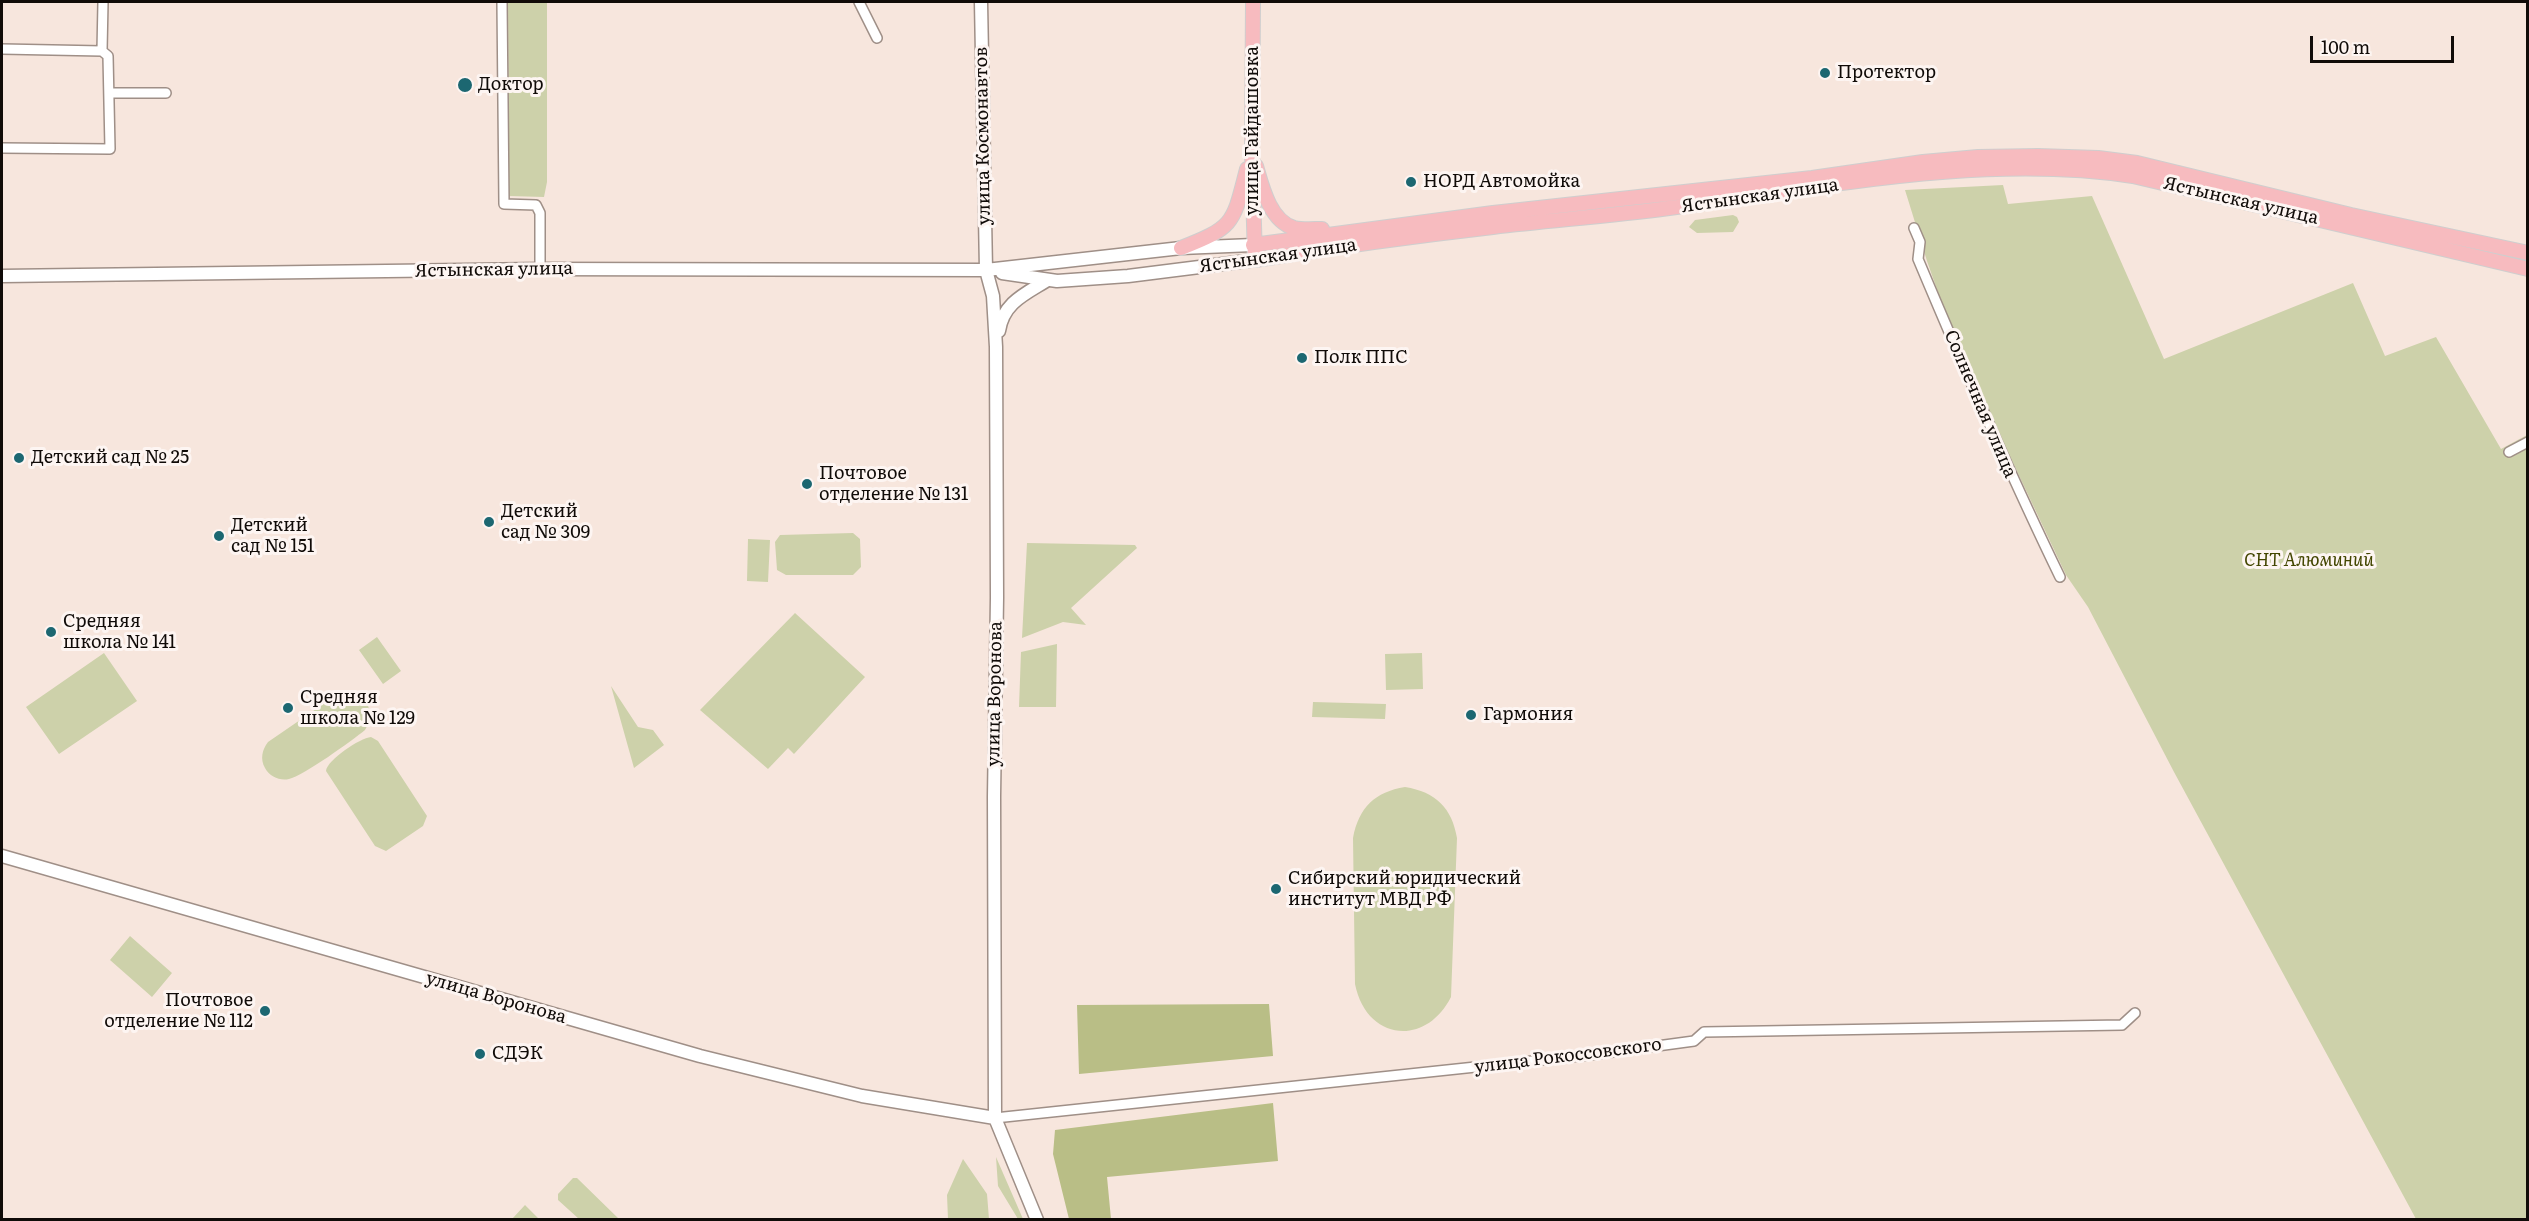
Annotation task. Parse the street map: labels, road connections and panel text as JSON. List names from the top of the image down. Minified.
{"streets":{"main road":["улица Гайдашовка","улица Космонавтов","Ястынская улица","улица Воронова"],"street":["Солнечная улица","улица Рокоссовского"]},"crossings":[["улица Гайдашовка","Ястынская улица"],["улица Космонавтов","Ястынская улица"],["улица Космонавтов","улица Воронова"],["Ястынская улица","улица Воронова"],["улица Воронова","улица Рокоссовского"]],"parks":["СНТ Алюминий"],"places":["Протектор","Доктор","НОРД Автомойка","Полк ППС","Детский сад № 25","Почтовое отделение № 131","Детский сад № 309","Детский сад № 151","Средняя школа № 141","Средняя школа № 129","Гармония","Сибирский юридический институт МВД РФ","Почтовое отделение № 112","СДЭК"],"scale_bar":"100 m"}
